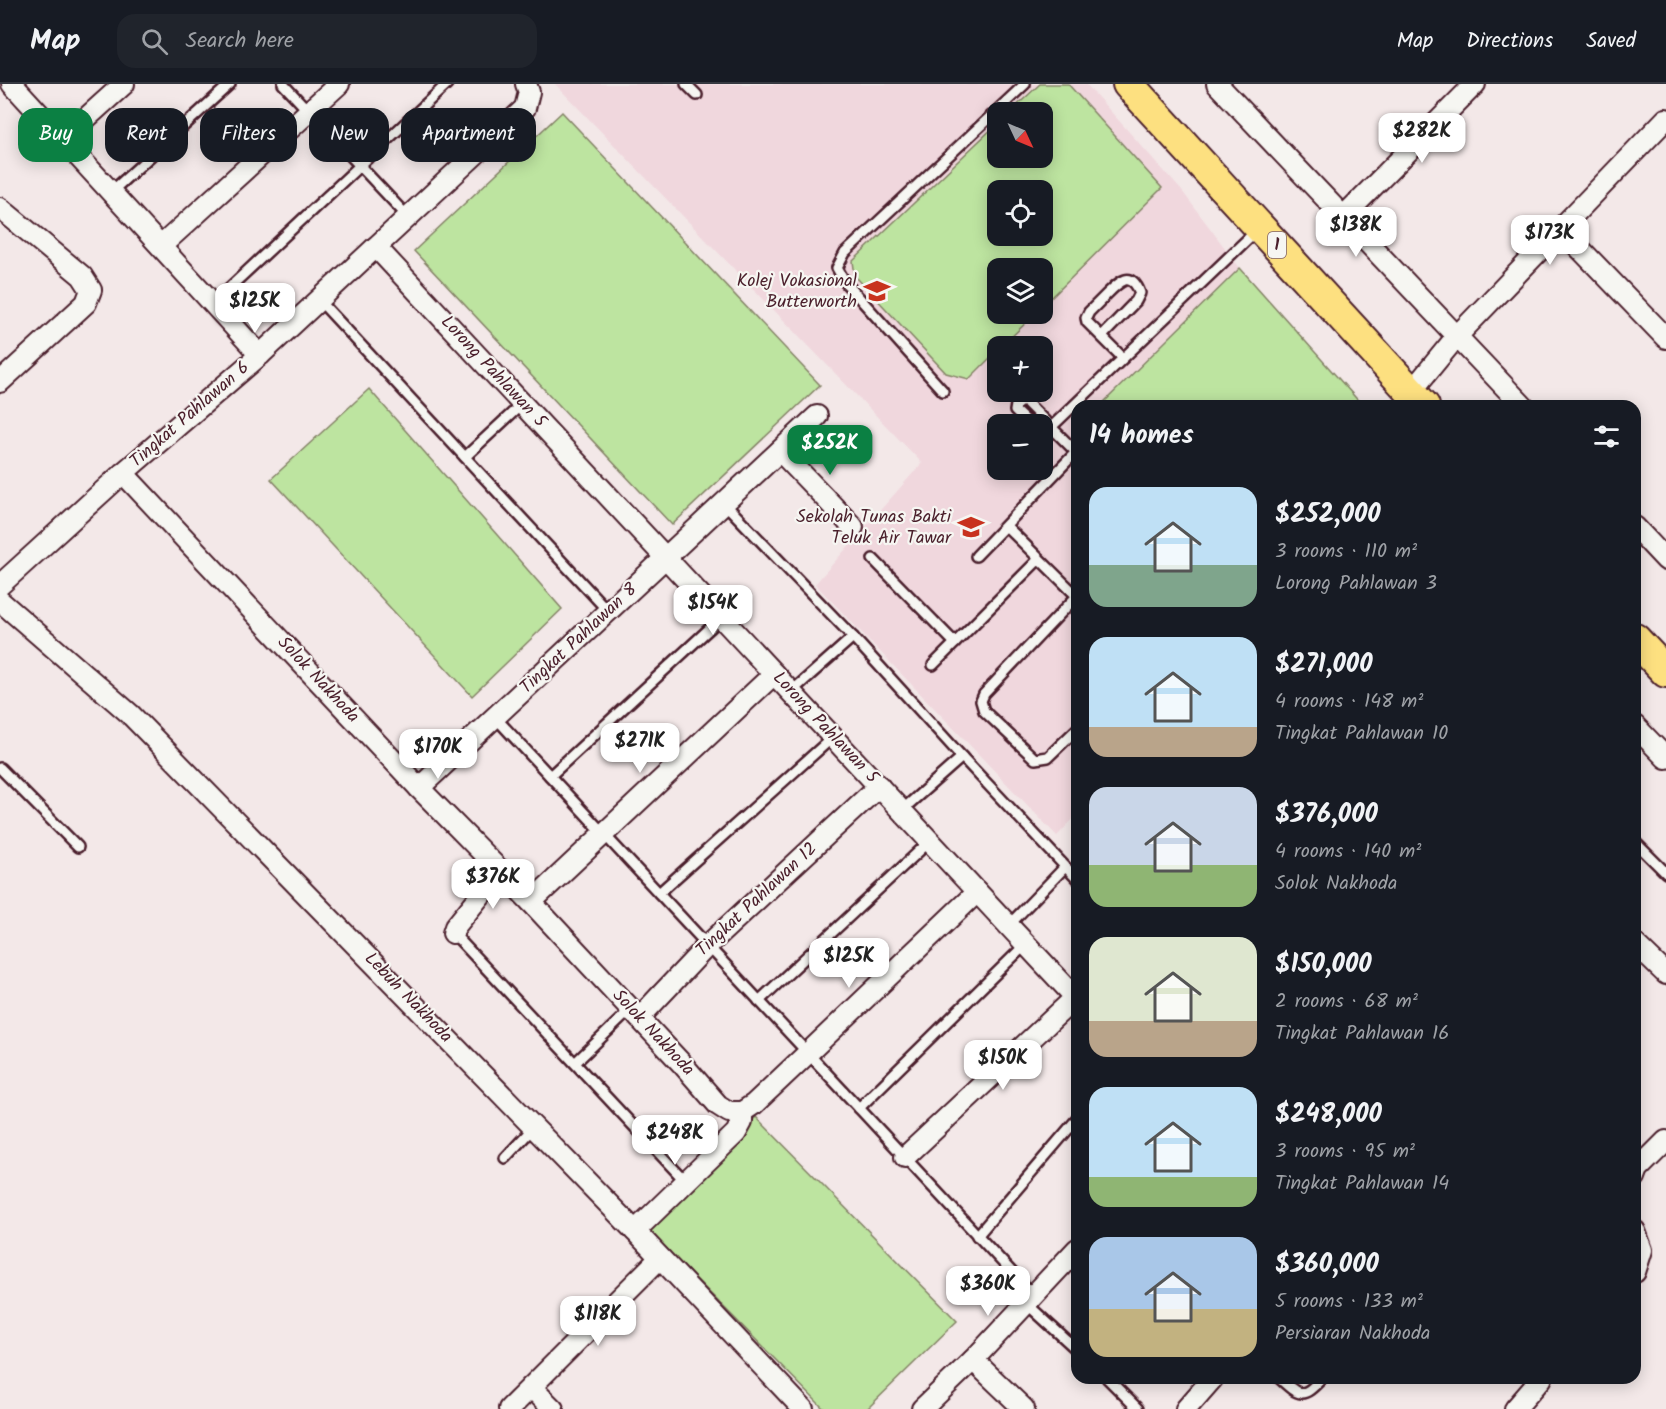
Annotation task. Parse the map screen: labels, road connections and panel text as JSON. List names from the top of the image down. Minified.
{"streets":{"main road":["1"],"street":["Lorong Pahlawan 5","Tingkat Pahlawan 6","Tingkat Pahlawan 8","Solok Nakhoda","Tingkat Pahlawan 12","Lebuh Nakhoda"]},"crossings":[["Lorong Pahlawan 5","Tingkat Pahlawan 6"],["Lorong Pahlawan 5","Tingkat Pahlawan 8"],["Lorong Pahlawan 5","Tingkat Pahlawan 12"],["Tingkat Pahlawan 6","Solok Nakhoda"],["Tingkat Pahlawan 8","Solok Nakhoda"],["Solok Nakhoda","Tingkat Pahlawan 12"]],"places":{"school or university":["Kolej Vokasional Butterworth","Sekolah Tunas Bakti Teluk Air Tawar"]},"north":"bottom right","page":{"header":"Map","search":"Search here","nav":["Map","Directions","Saved"],"map_buttons":["+","−"],"chip":["Buy","Rent","Filters","New","Apartment"],"price":["$282K","$138K","$173K","$125K","$252K","$154K","$271K","$170K","$376K","$125K","$150K","$248K","$360K","$118K"],"heading":"14 homes","list":[{"name":"$252,000","note":"3 rooms · 110 m² · Lorong Pahlawan 3"},{"name":"$271,000","note":"4 rooms · 148 m² · Tingkat Pahlawan 10"},{"name":"$376,000","note":"4 rooms · 140 m² · Solok Nakhoda"},{"name":"$150,000","note":"2 rooms · 68 m² · Tingkat Pahlawan 16"},{"name":"$248,000","note":"3 rooms · 95 m² · Tingkat Pahlawan 14"},{"name":"$360,000","note":"5 rooms · 133 m² · Persiaran Nakhoda"}]}}
